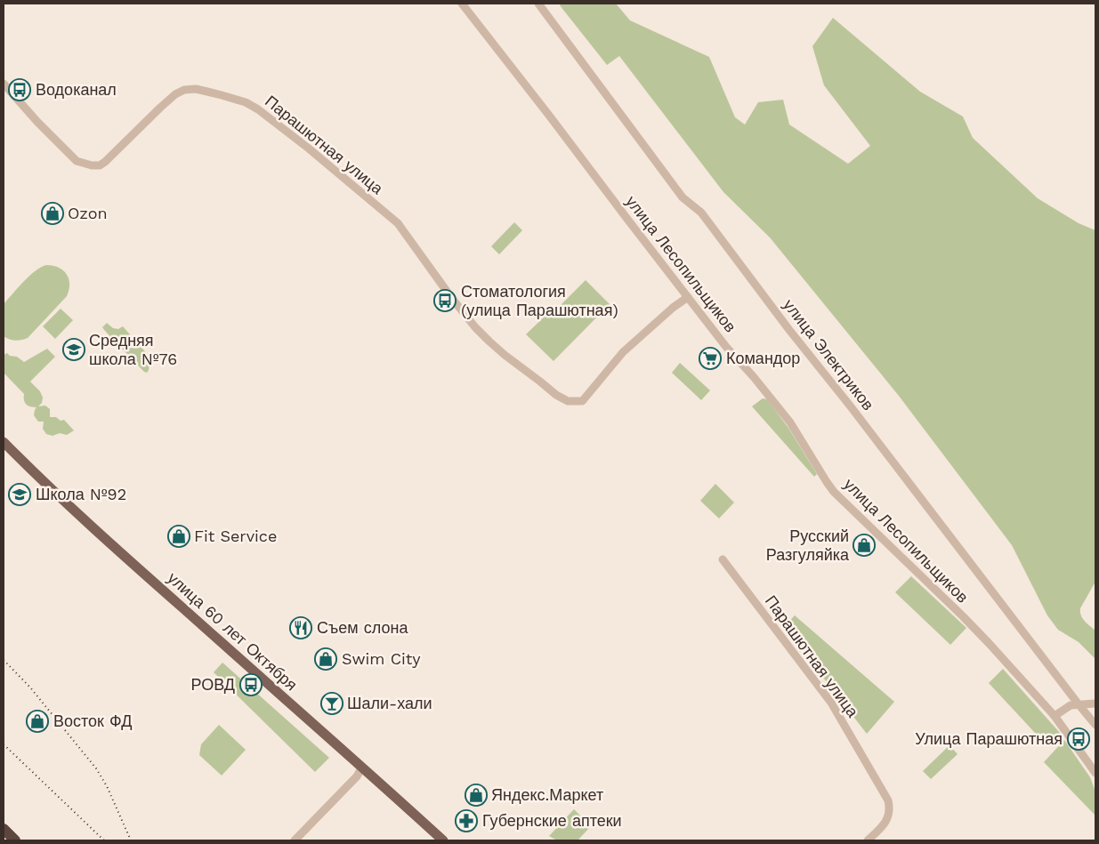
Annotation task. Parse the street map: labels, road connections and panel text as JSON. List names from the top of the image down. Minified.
{"streets":{"main road":["улица 60 лет Октября"],"street":["Парашютная улица","улица Лесопильщиков","улица Электриков"]},"crossings":[["Парашютная улица","улица Лесопильщиков"]],"places":{"bus stop":["Водоканал","Стоматология (улица Парашютная)","РОВД","Улица Парашютная"],"shop":["Ozon","Fit Service","Русский Разгуляйка","Swim City","Восток ФД","Яндекс.Маркет"],"school or university":["Средняя школа №76","Школа №92"],"supermarket":["Командор"],"restaurant":["Съем слона"],"bar":["Шали-хали"],"pharmacy":["Губернские аптеки"]}}
